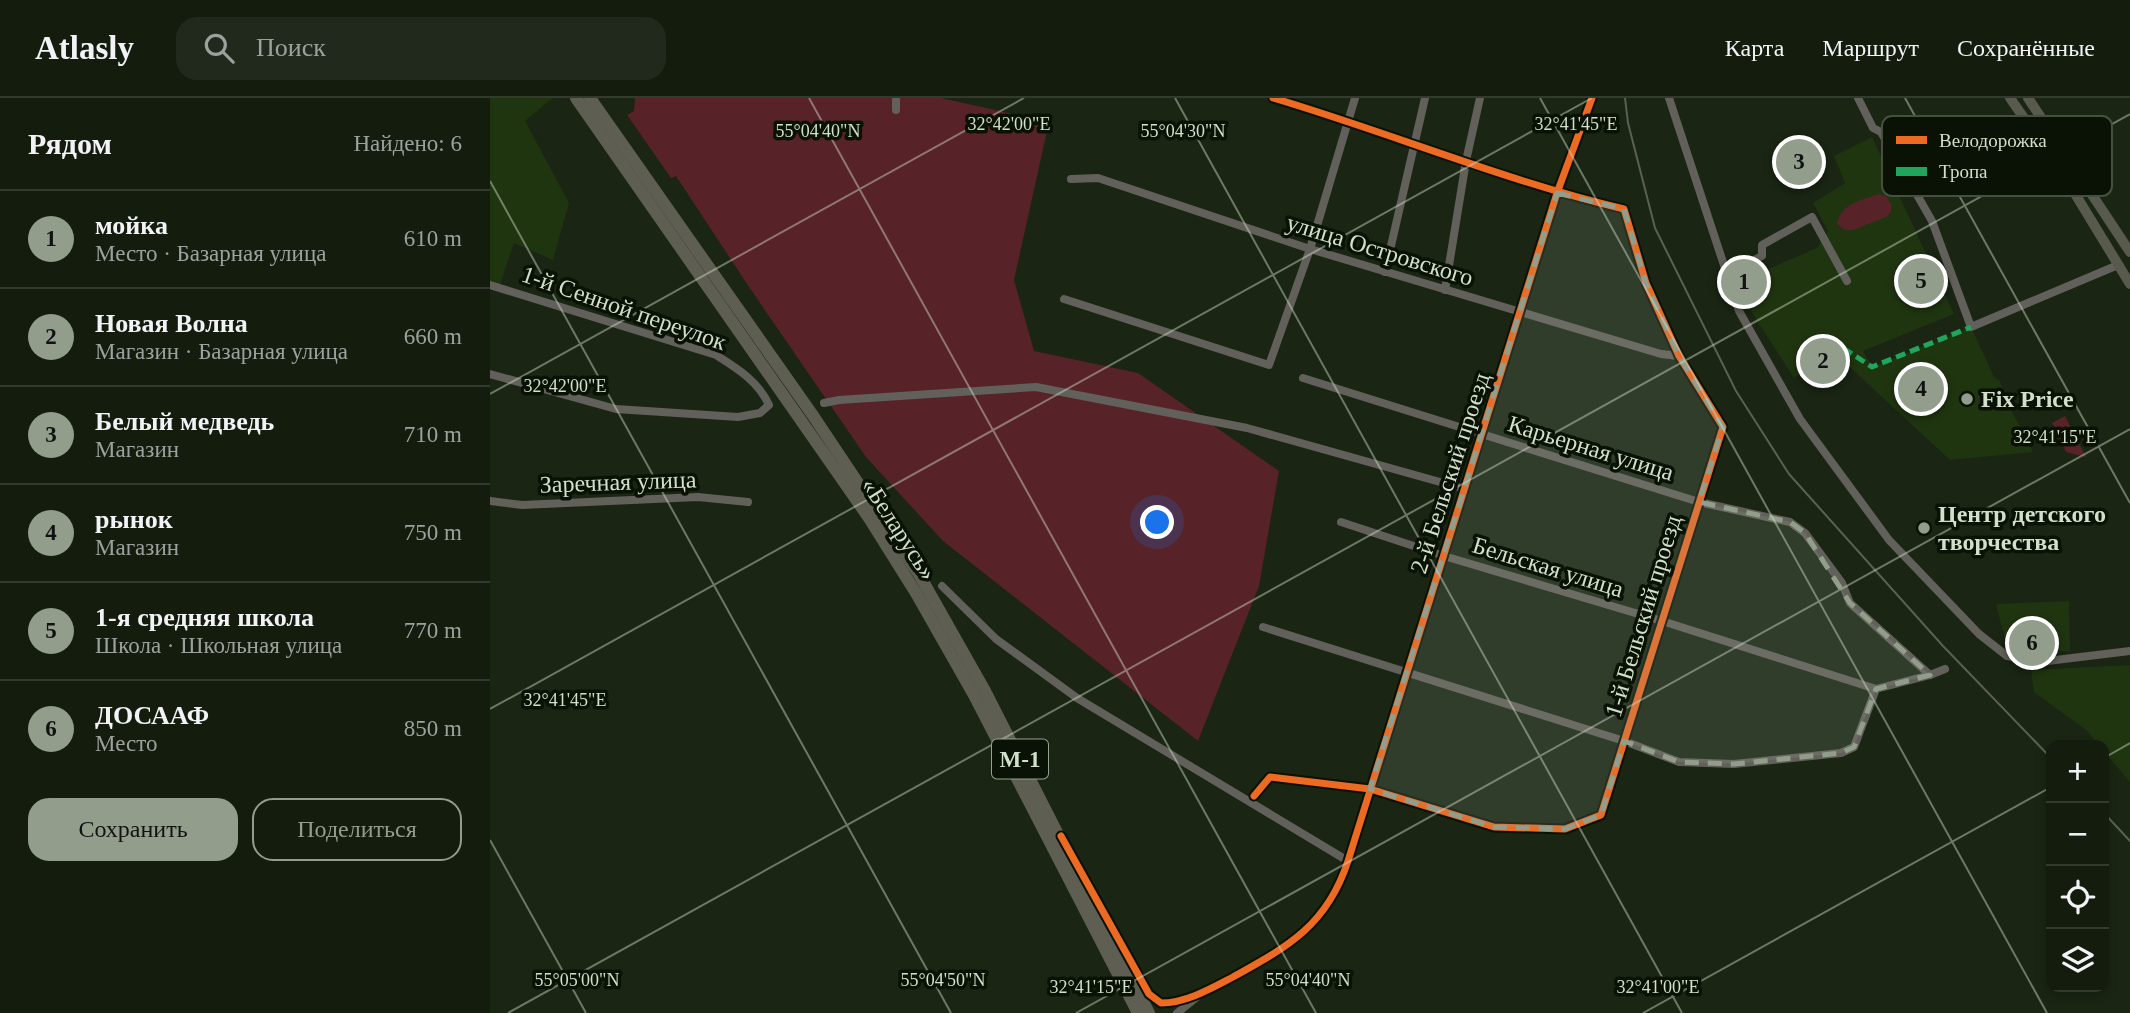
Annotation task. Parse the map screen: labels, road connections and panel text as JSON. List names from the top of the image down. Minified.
{"streets":{"highway":["«Беларусь»","М-1"],"street":["улица Островского","1-й Сенной переулок","Карьерная улица","2-й Бельский проезд","Заречная улица","Бельская улица","1-й Бельский проезд"]},"crossings":[["улица Островского","2-й Бельский проезд"],["улица Островского","1-й Бельский проезд"],["Карьерная улица","2-й Бельский проезд"],["Карьерная улица","1-й Бельский проезд"],["2-й Бельский проезд","Бельская улица"],["2-й Бельский проезд","1-й Бельский проезд"],["Бельская улица","1-й Бельский проезд"]],"places":["Fix Price","Центр детского творчества"],"legend":["Велодорожка","Тропа"],"page":{"header":"Atlasly","search":"Поиск","nav":["Карта","Маршрут","Сохранённые"],"heading":["Рядом","Найдено: 6"],"pins":["3","5","1","2","4","6"],"list":[{"mark":"1","name":"мойка","note":"Место · Базарная улица","value":"610 m"},{"mark":"2","name":"Новая Волна","note":"Магазин · Базарная улица","value":"660 m"},{"mark":"3","name":"Белый медведь","note":"Магазин","value":"710 m"},{"mark":"4","name":"рынок","note":"Магазин","value":"750 m"},{"mark":"5","name":"1-я средняя школа","note":"Школа · Школьная улица","value":"770 m"},{"mark":"6","name":"ДОСААФ","note":"Место","value":"850 m"}],"map_buttons":["+","−"],"buttons":["Сохранить","Поделиться"]},"coordinates":["32°42'00\"E","32°41'45\"E","55°04'40\"N","55°04'30\"N","32°41'15\"E","55°05'00\"N","55°04'50\"N","32°41'00\"E"]}
